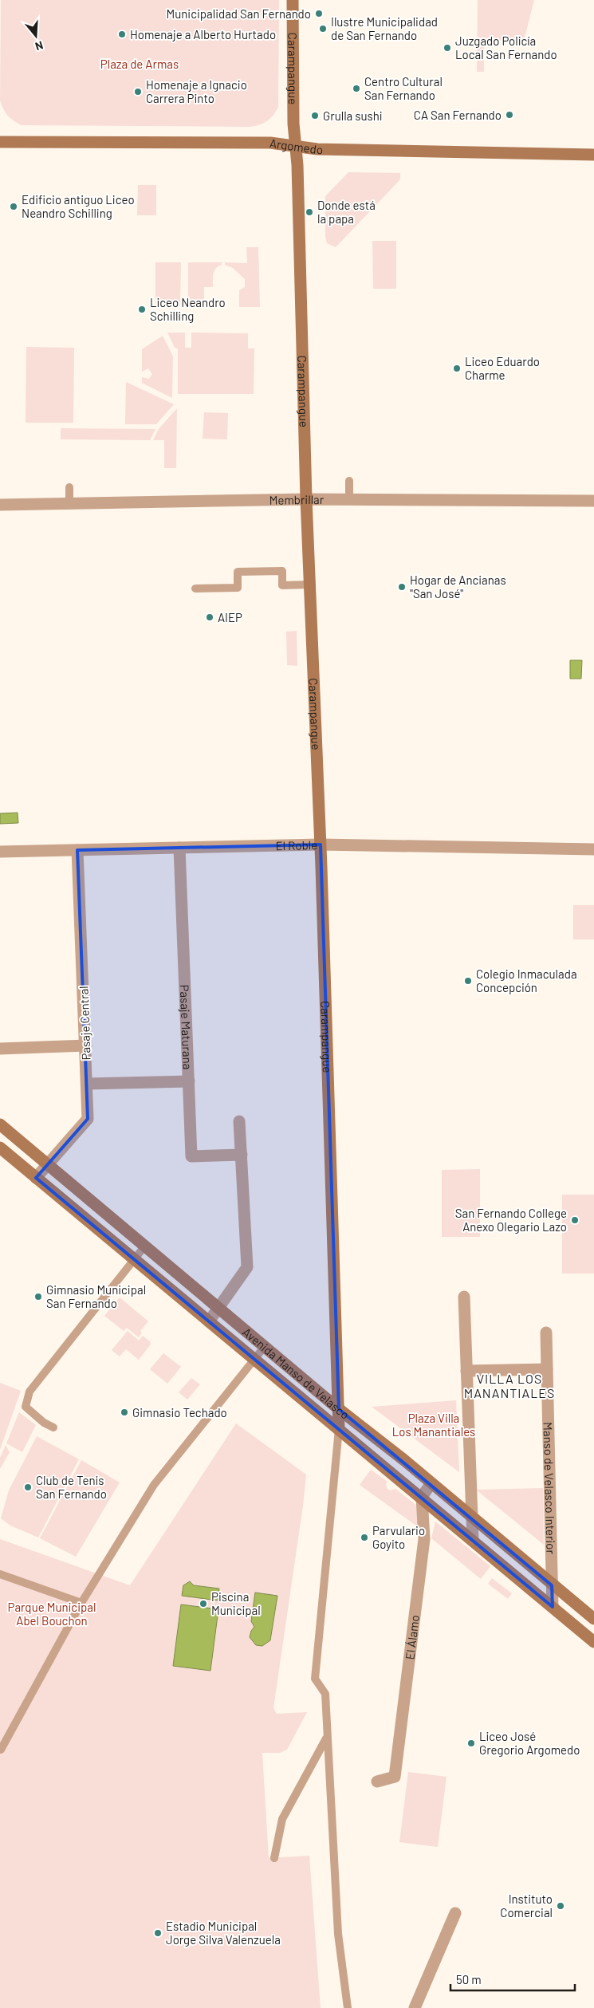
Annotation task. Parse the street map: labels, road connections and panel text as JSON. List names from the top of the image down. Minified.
{"streets":{"street":["Carampangue","Argomedo","Membrillar","El Roble","Pasaje Central","Pasaje Maturana","Avenida Manso de Velasco","Manso de Velasco Interior","El Álamo"]},"crossings":[["Carampangue","Argomedo"],["Carampangue","Membrillar"],["Carampangue","El Roble"],["Carampangue","Avenida Manso de Velasco"],["El Roble","Pasaje Central"],["El Roble","Pasaje Maturana"],["Pasaje Central","Avenida Manso de Velasco"],["Avenida Manso de Velasco","Manso de Velasco Interior"],["Avenida Manso de Velasco","El Álamo"]],"districts":["VILLA LOS MANANTIALES"],"parks":["Plaza de Armas","Plaza Villa Los Manantiales","Parque Municipal Abel Bouchon"],"places":["Municipalidad San Fernando","Ilustre Municipalidad de San Fernando","Homenaje a Alberto Hurtado","Juzgado Policía Local San Fernando","Centro Cultural San Fernando","Homenaje a Ignacio Carrera Pinto","CA San Fernando","Grulla sushi","Edificio antiguo Liceo Neandro Schilling","Donde está la papa","Liceo Neandro Schilling","Liceo Eduardo Charme","Hogar de Ancianas \"San José\"","AIEP","Colegio Inmaculada Concepción","San Fernando College Anexo Olegario Lazo","Gimnasio Municipal San Fernando","Gimnasio Techado","Club de Tenis San Fernando","Parvulario Goyito","Piscina Municipal","Liceo José Gregorio Argomedo","Instituto Comercial","Estadio Municipal Jorge Silva Valenzuela"],"scale_bar":"50 m","north":"bottom"}
